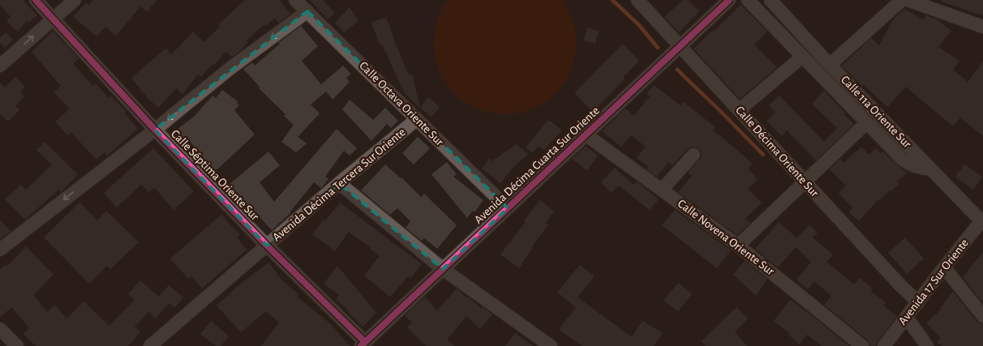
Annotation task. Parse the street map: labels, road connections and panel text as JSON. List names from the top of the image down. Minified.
{"streets":{"street":["Calle Octava Oriente Sur","Calle 11a Oriente Sur","Calle Décima Oriente Sur","Avenida Décima Cuarta Sur Oriente","Calle Séptima Oriente Sur","Avenida Décima Tercera Sur Oriente","Calle Novena Oriente Sur","Avenida 17 Sur Oriente"]},"crossings":[["Calle Octava Oriente Sur","Avenida Décima Cuarta Sur Oriente"],["Calle Octava Oriente Sur","Avenida Décima Tercera Sur Oriente"],["Calle 11a Oriente Sur","Avenida 17 Sur Oriente"],["Calle Décima Oriente Sur","Avenida Décima Cuarta Sur Oriente"],["Calle Décima Oriente Sur","Avenida 17 Sur Oriente"],["Avenida Décima Cuarta Sur Oriente","Calle Séptima Oriente Sur"],["Avenida Décima Cuarta Sur Oriente","Calle Novena Oriente Sur"],["Calle Séptima Oriente Sur","Avenida Décima Tercera Sur Oriente"]]}
